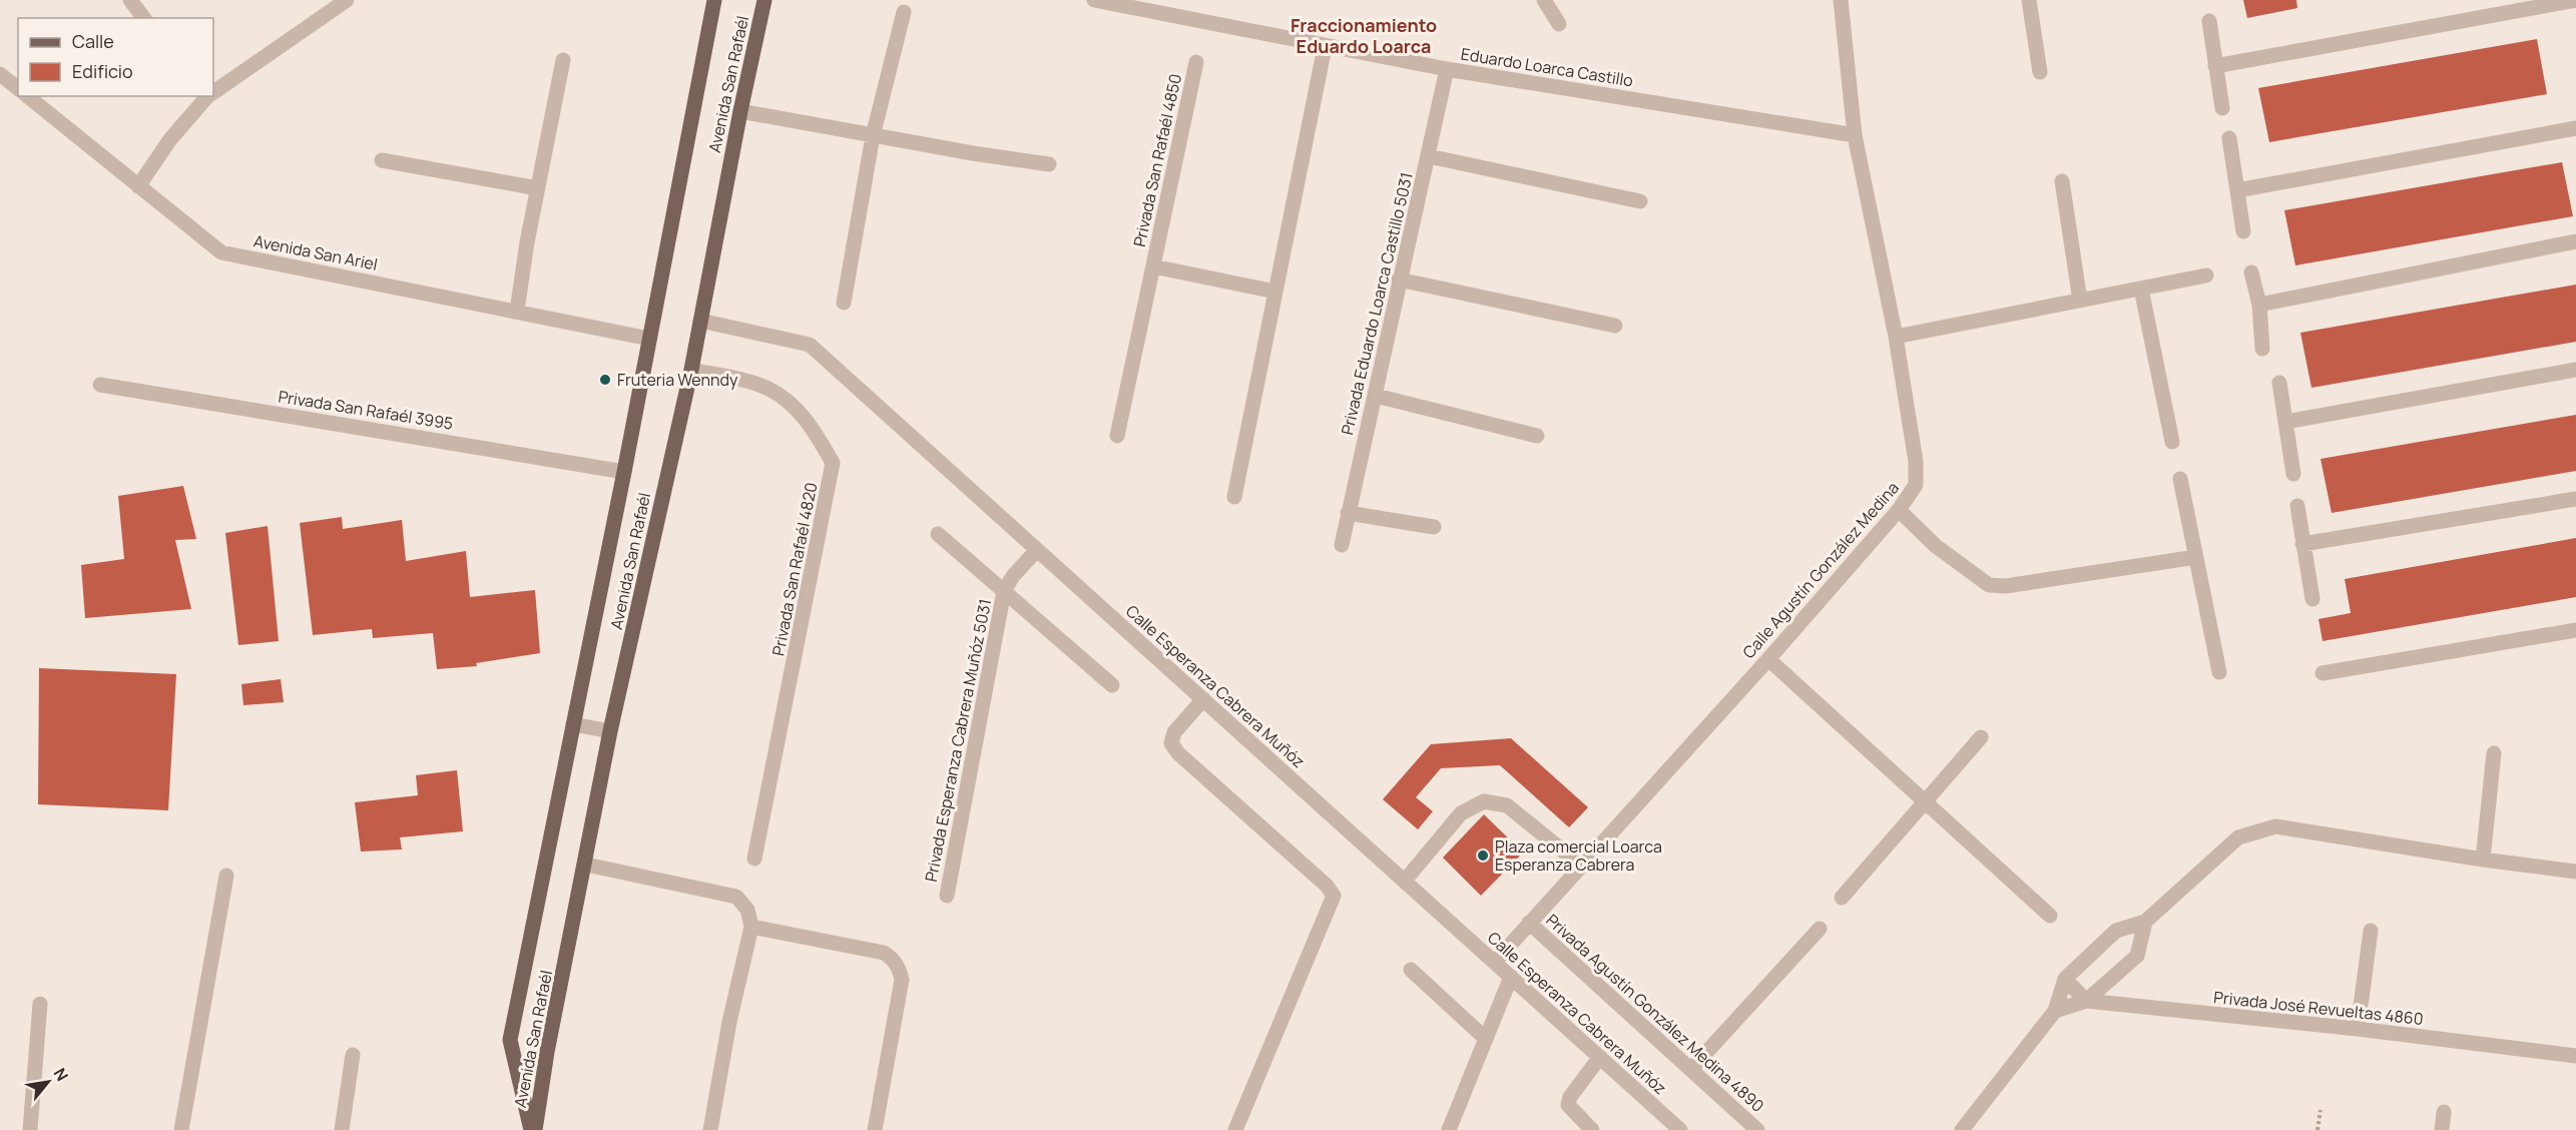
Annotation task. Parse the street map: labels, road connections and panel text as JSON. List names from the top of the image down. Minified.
{"streets":{"main road":["Avenida San Rafaél"],"street":["Eduardo Loarca Castillo","Privada San Rafaél 4850","Avenida San Ariel","Privada Eduardo Loarca Castillo 5031","Privada San Rafaél 3995","Privada San Rafaél 4820","Calle Agustín González Medina","Calle Esperanza Cabrera Muñóz","Privada Esperanza Cabrera Muñóz 5031","Privada José Revueltas 4860","Privada Agustín González Medina 4890"]},"crossings":[["Eduardo Loarca Castillo","Privada Eduardo Loarca Castillo 5031"],["Eduardo Loarca Castillo","Calle Agustín González Medina"],["Avenida San Rafaél","Avenida San Ariel"],["Avenida San Rafaél","Privada San Rafaél 3995"],["Avenida San Rafaél","Privada San Rafaél 4820"],["Avenida San Rafaél","Calle Esperanza Cabrera Muñóz"],["Calle Agustín González Medina","Calle Esperanza Cabrera Muñóz"],["Calle Agustín González Medina","Privada Agustín González Medina 4890"],["Calle Esperanza Cabrera Muñóz","Privada Esperanza Cabrera Muñóz 5031"]],"districts":["Fraccionamiento Eduardo Loarca"],"places":["Fruteria Wenndy","Plaza comercial Loarca Esperanza Cabrera"],"legend":["Calle","Edificio"],"north":"top right"}
